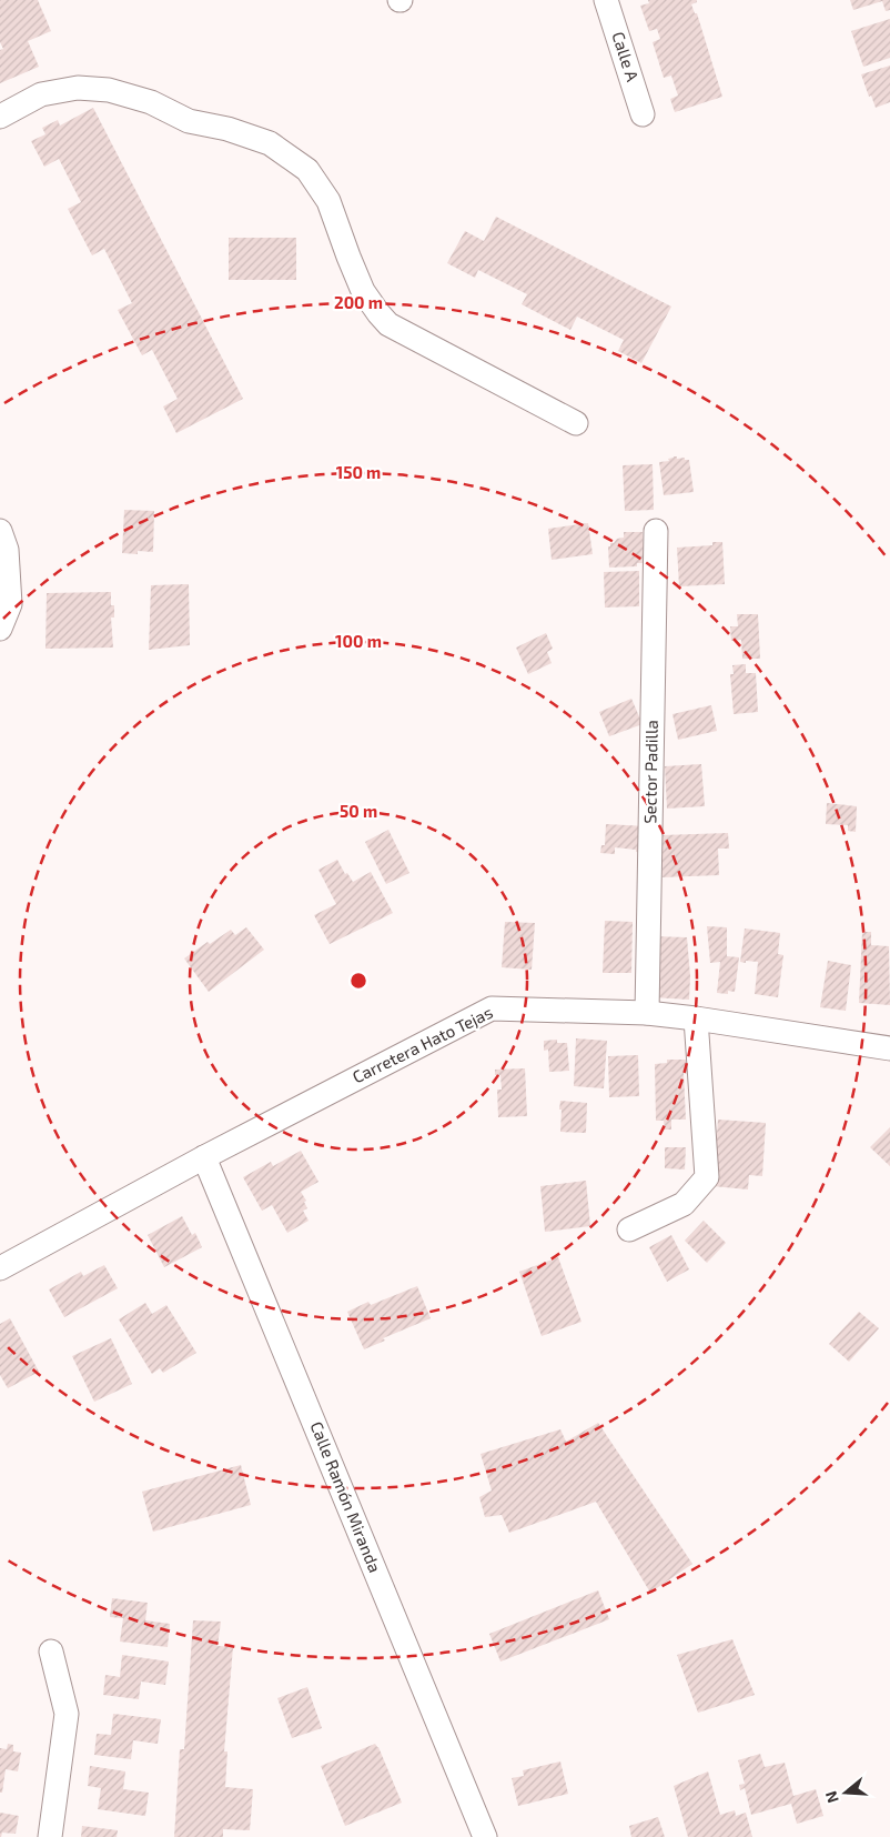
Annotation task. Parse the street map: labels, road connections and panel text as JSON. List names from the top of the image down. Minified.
{"streets":{"street":["Calle A","Sector Padilla","Carretera Hato Tejas","Calle Ramón Miranda"]},"crossings":[["Sector Padilla","Carretera Hato Tejas"],["Carretera Hato Tejas","Calle Ramón Miranda"]],"north":"left","rings":["200 m","150 m","100 m","50 m"]}
